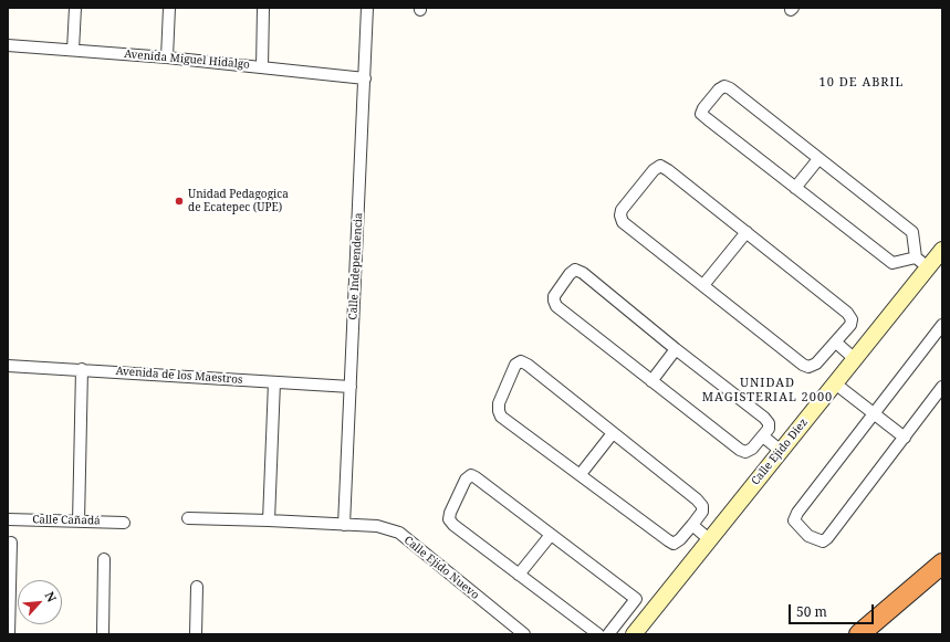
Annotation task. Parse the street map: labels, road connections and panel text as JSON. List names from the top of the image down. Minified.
{"streets":{"main road":["Calle Ejido Diez"],"street":["Avenida Miguel Hidalgo","Calle Independencia","Avenida de los Maestros","Calle Cañadá","Calle Ejido Nuevo"]},"crossings":[["Avenida Miguel Hidalgo","Calle Independencia"],["Calle Independencia","Avenida de los Maestros"],["Calle Independencia","Calle Ejido Nuevo"]],"districts":["10 DE ABRIL","UNIDAD MAGISTERIAL 2000"],"places":["Unidad Pedagogica de Ecatepec (UPE)"],"scale_bar":"50 m","north":"top right"}
